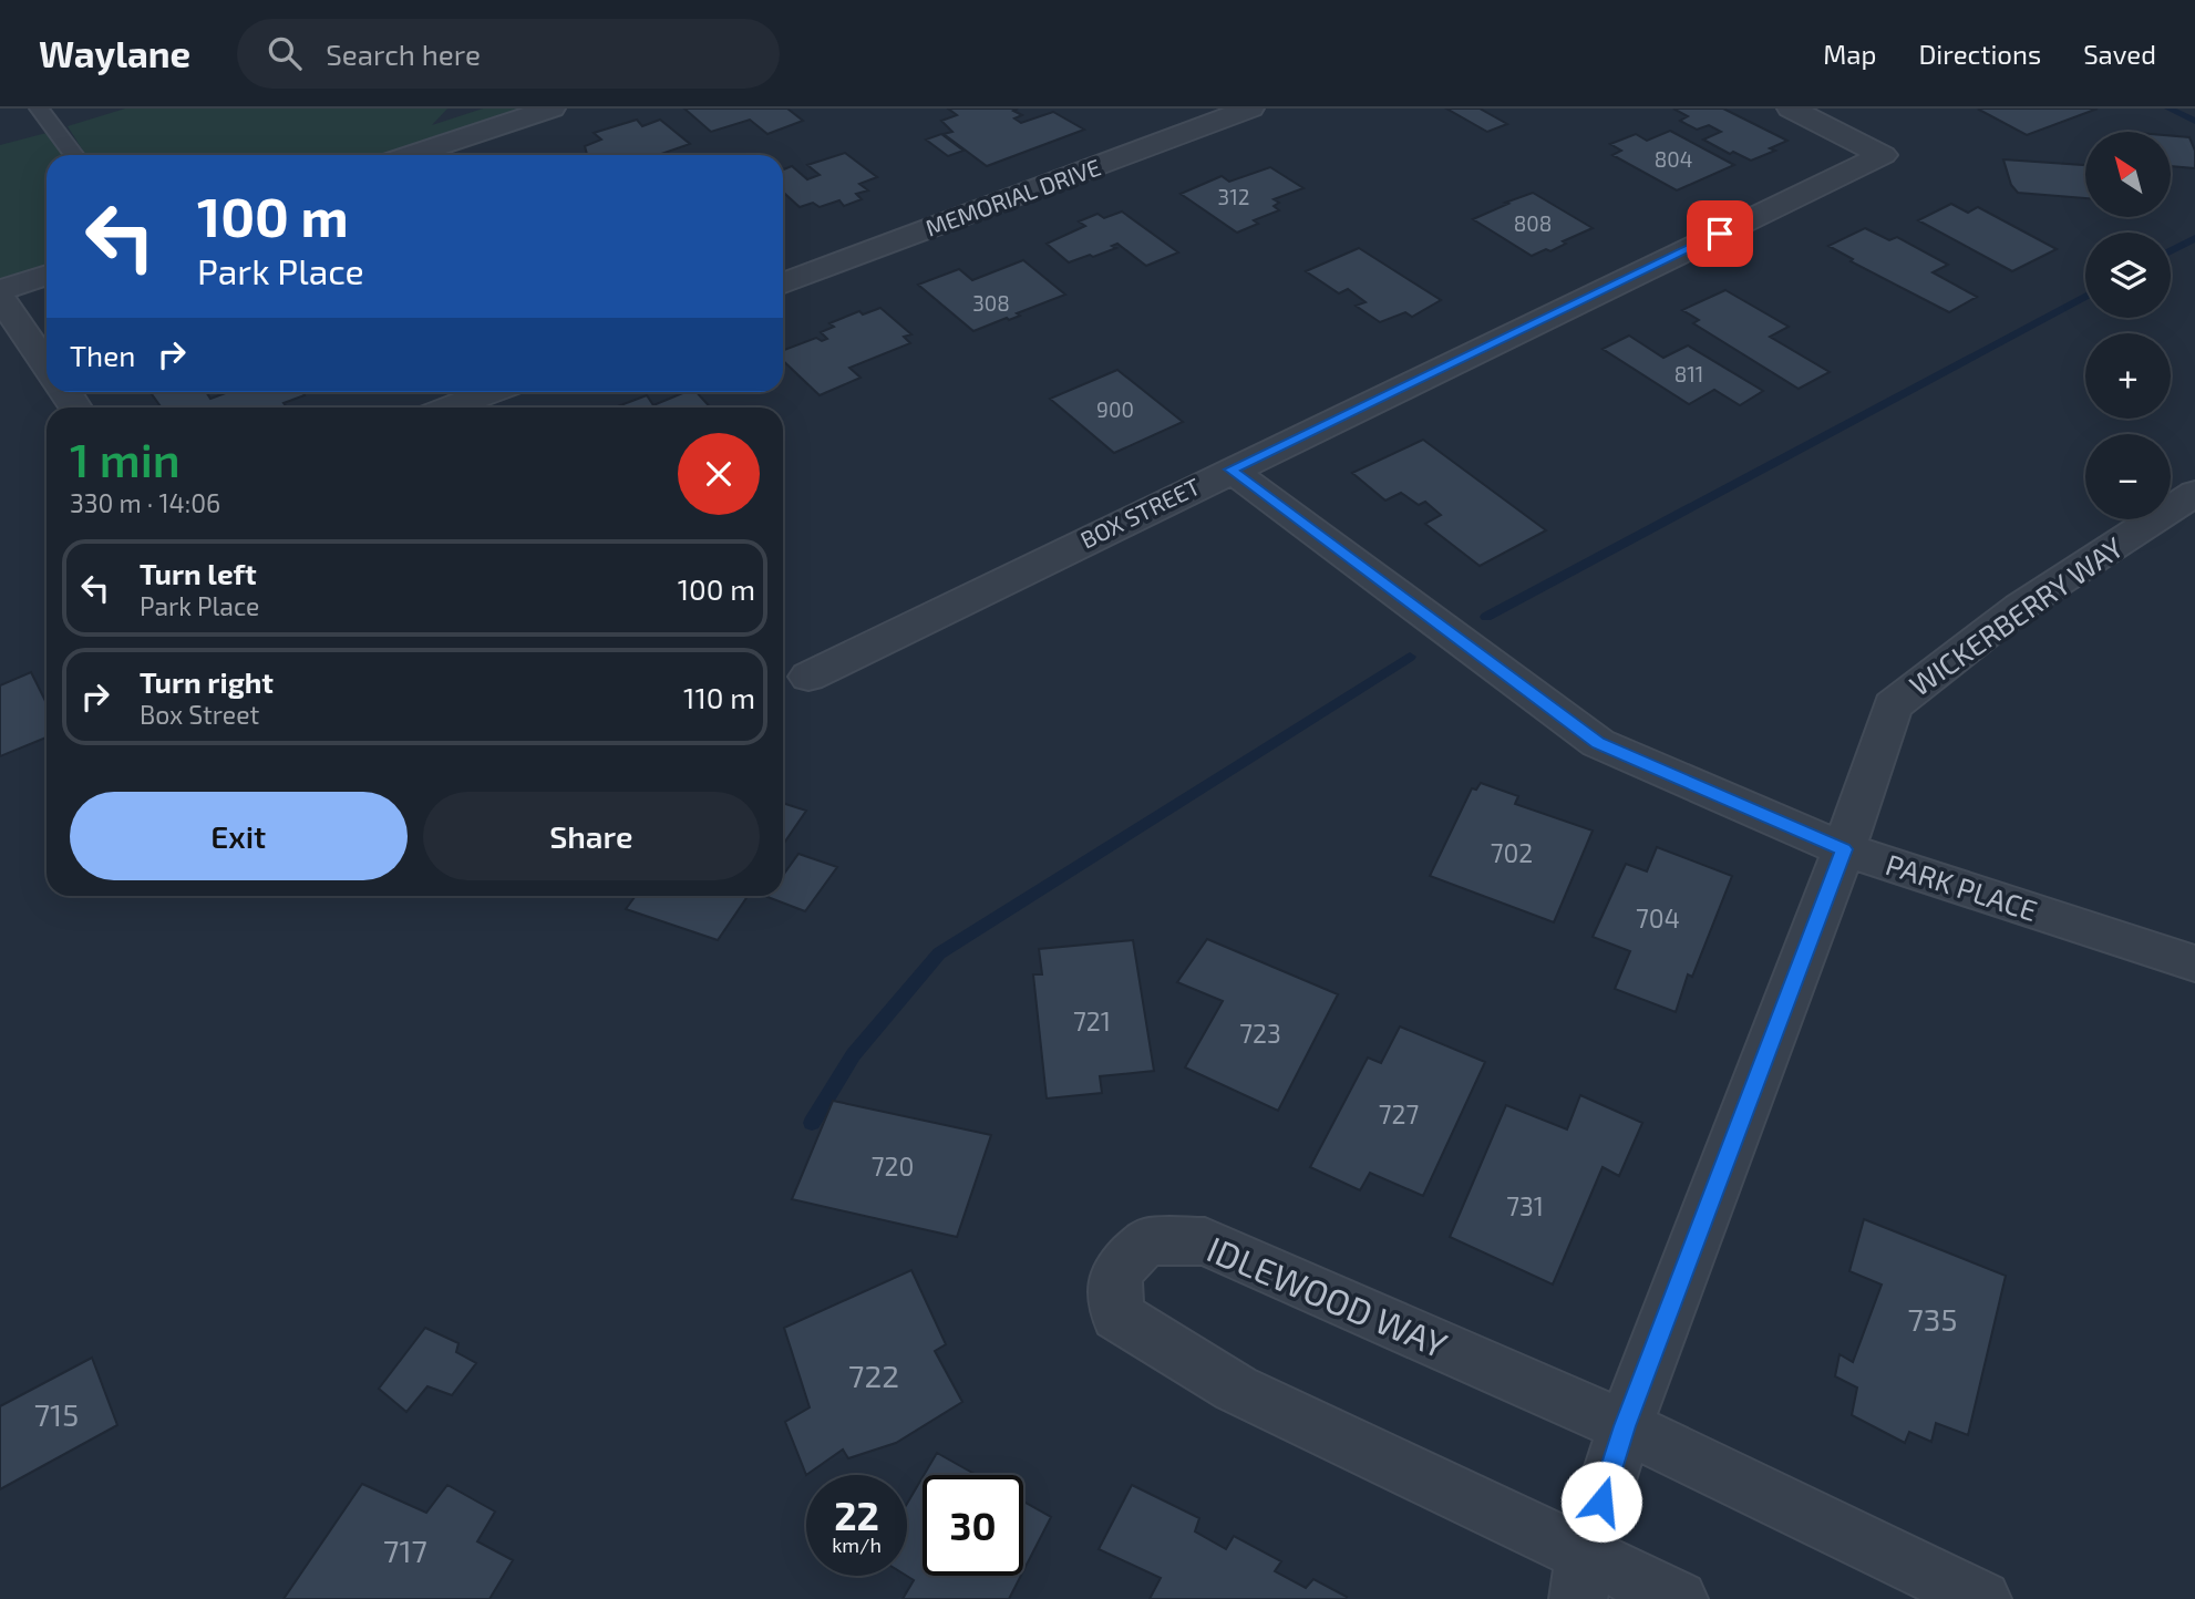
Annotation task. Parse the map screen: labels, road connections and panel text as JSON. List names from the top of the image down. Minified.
{"streets":{"street":["MEMORIAL DRIVE","BOX STREET","WICKERBERRY WAY","PARK PLACE","IDLEWOOD WAY"]},"crossings":[["BOX STREET","PARK PLACE"],["WICKERBERRY WAY","PARK PLACE"],["WICKERBERRY WAY","IDLEWOOD WAY"]],"house_numbers":["804","312","808","308","811","900","702","704","721","723","727","720","731","735","722","715","717"],"north":"top left","page":{"header":"Waylane","search":"Search here","nav":["Map","Directions","Saved"],"map_buttons":["+","−"],"turn":["100 m","Park Place"],"then":"Then","heading":["1 min","330 m · 14:06"],"list":[{"name":"Turn left","note":"Park Place","value":"100 m"},{"name":"Turn right","note":"Box Street","value":"110 m"}],"buttons":["Exit","Share"],"speed":"22 km/h","limit":"30"}}
